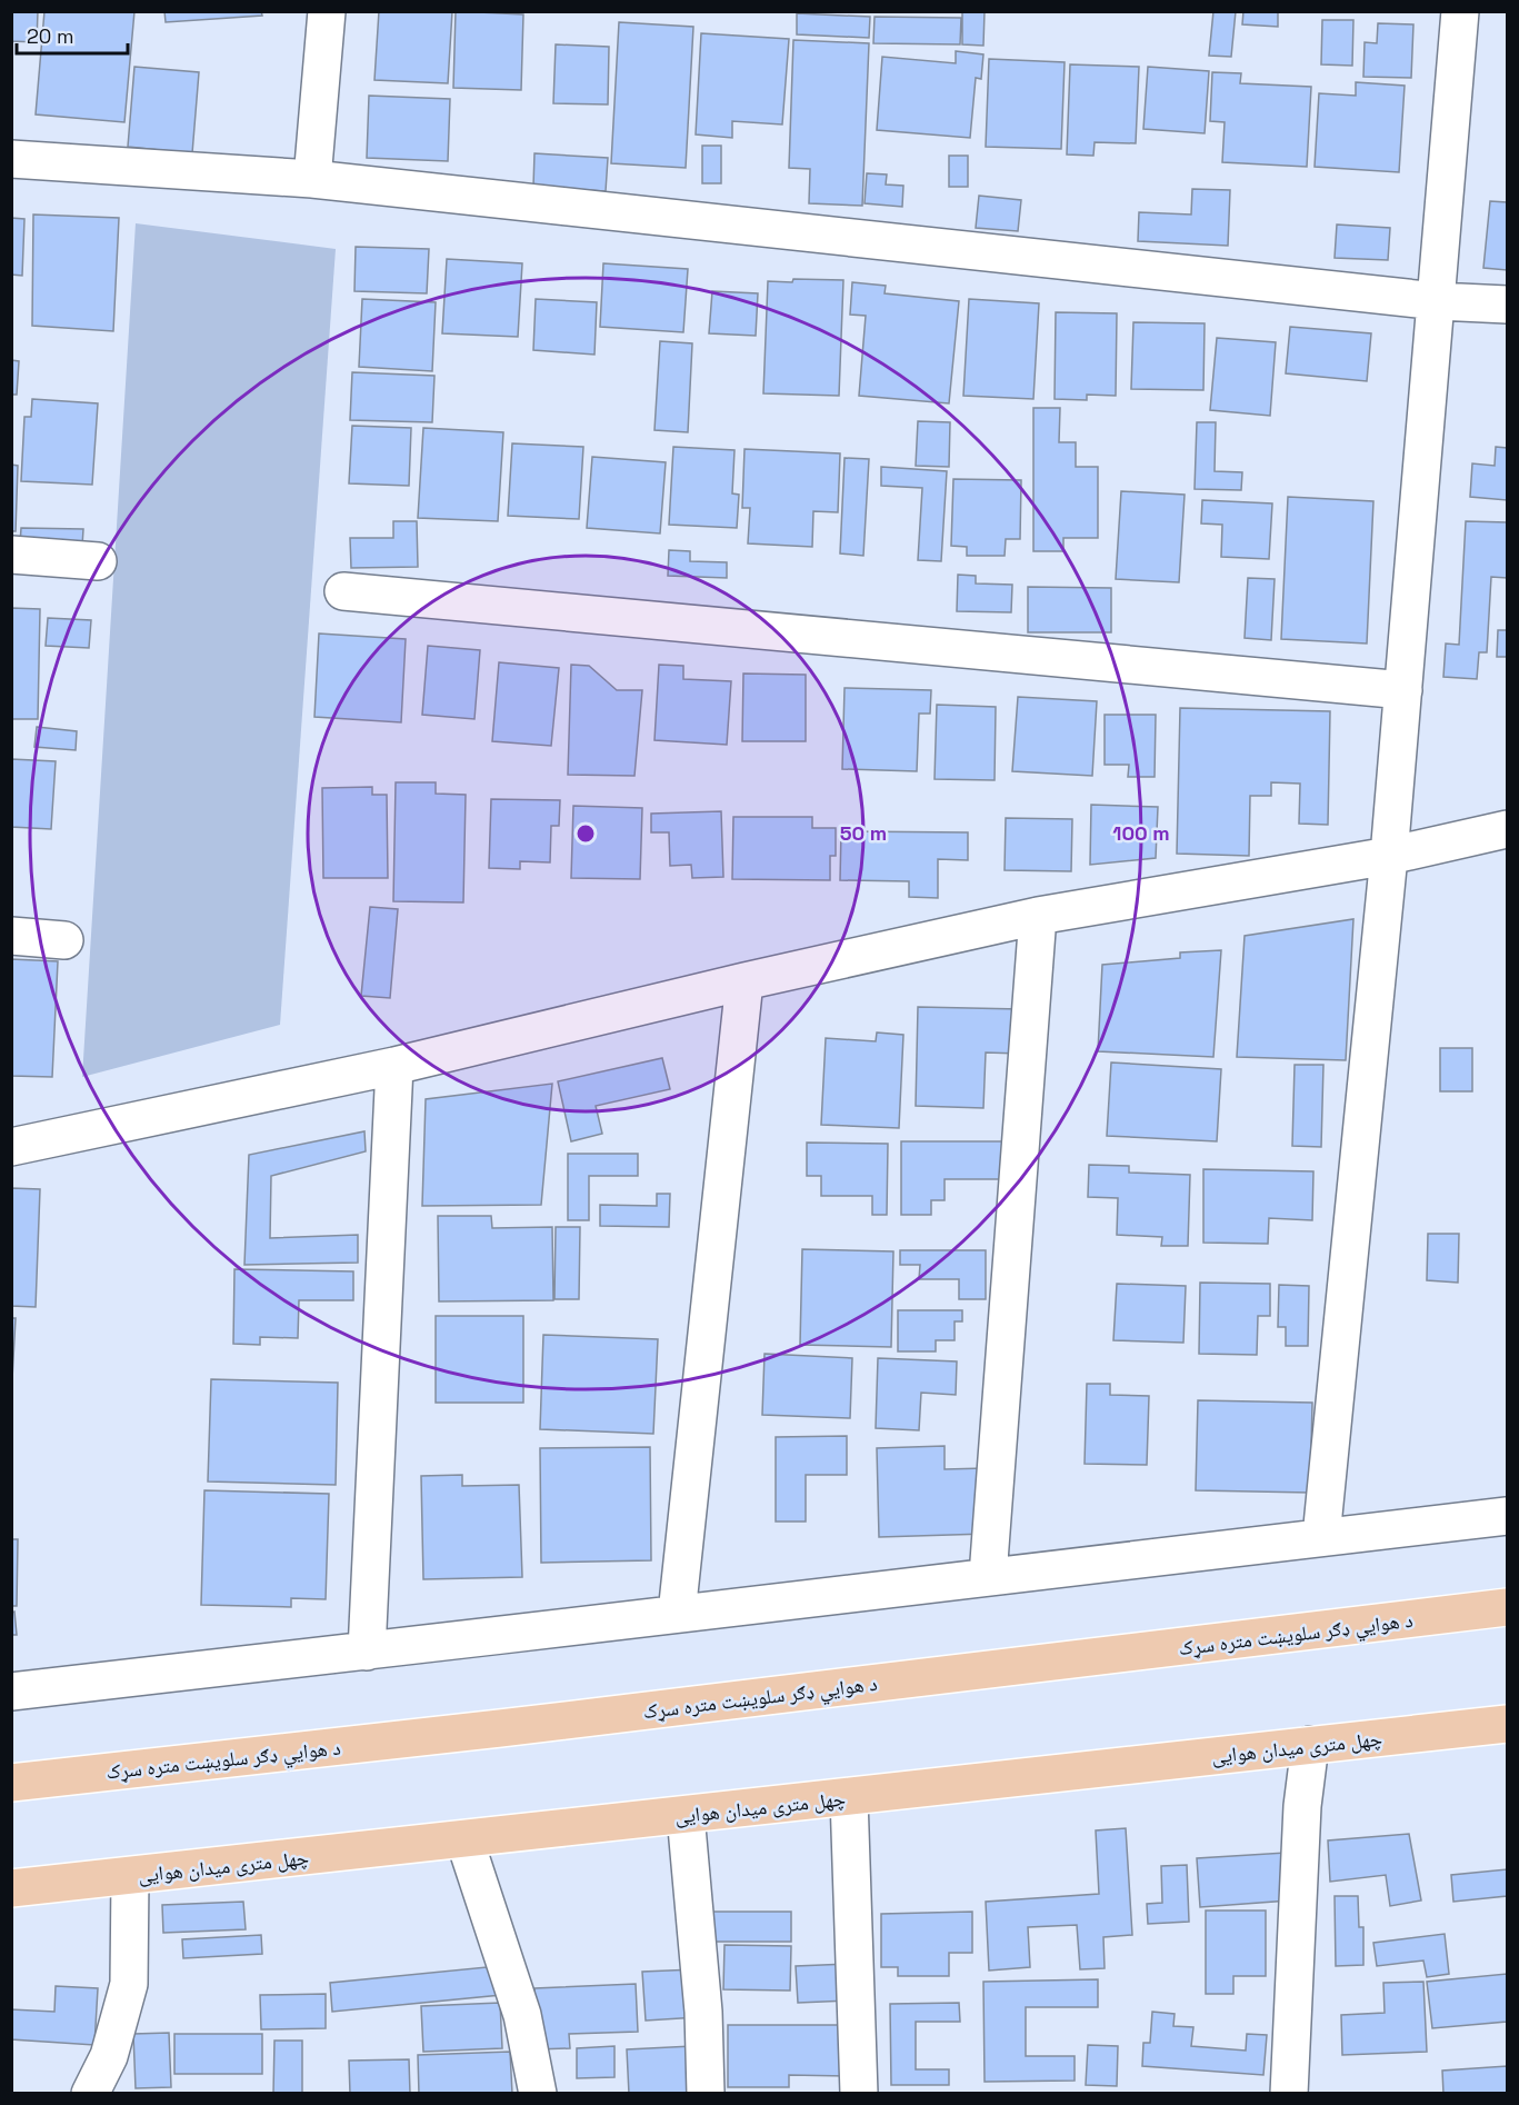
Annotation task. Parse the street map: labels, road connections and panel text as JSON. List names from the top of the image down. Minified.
{"streets":{"main road":["د هوايي ډګر سلویښت متره سړک","چهل متری میدان هوایی"]},"scale_bar":"20 m","rings":["50 m","100 m"]}
